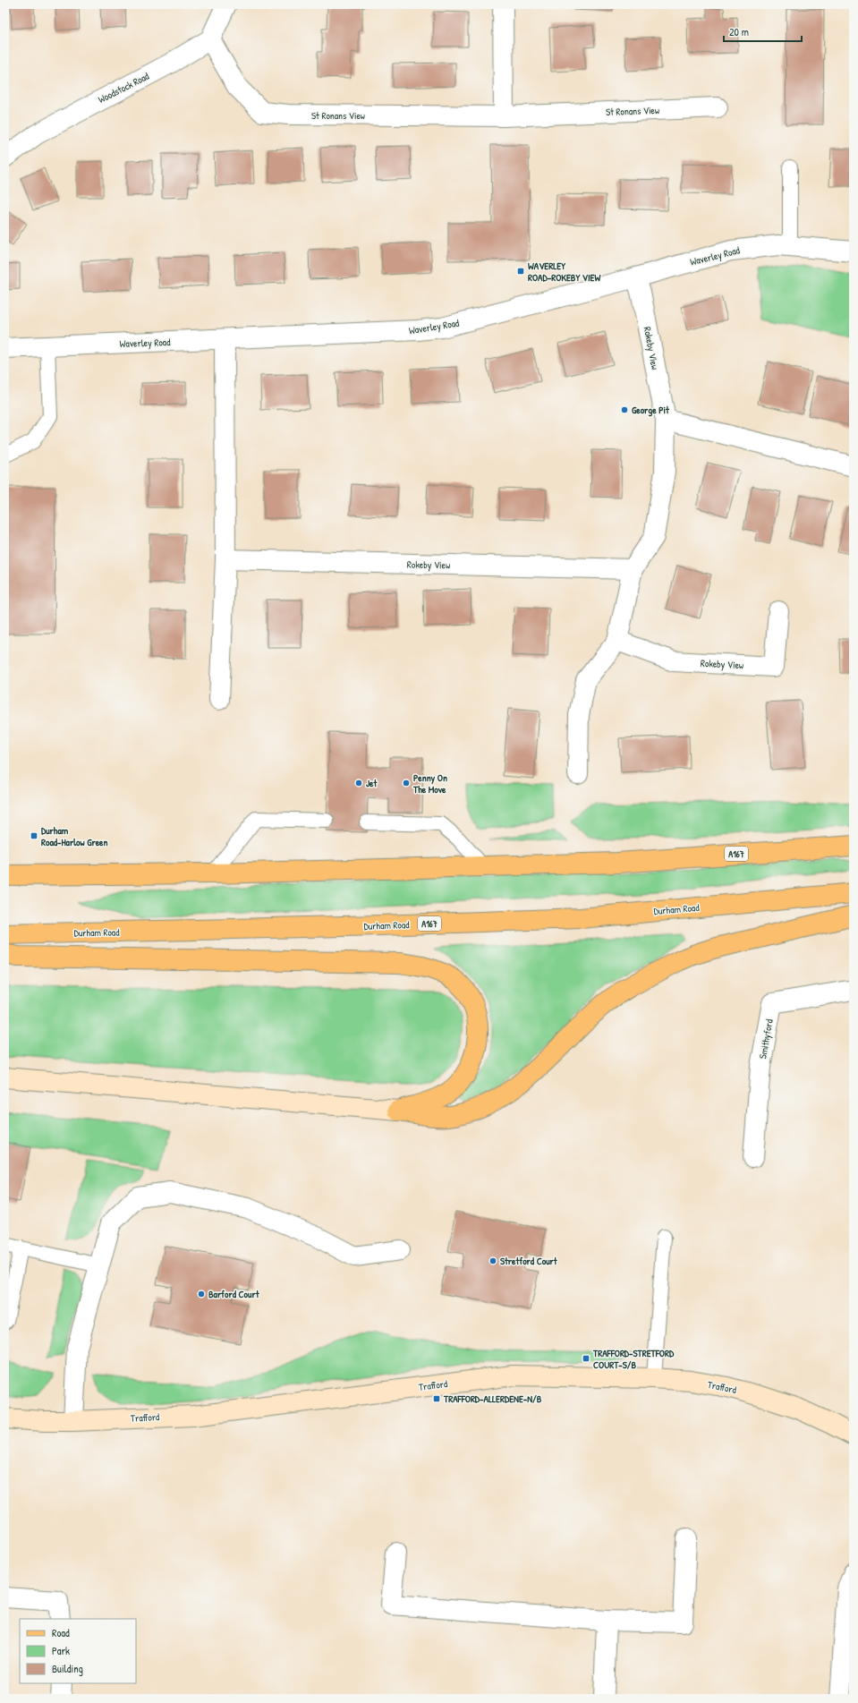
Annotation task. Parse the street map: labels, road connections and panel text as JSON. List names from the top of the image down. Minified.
{"streets":{"main road":["A167","Durham Road"],"street":["Woodstock Road","St Ronans View","Waverley Road","Rokeby View","Smithyford","Trafford"]},"crossings":[["Woodstock Road","St Ronans View"],["Waverley Road","Rokeby View"]],"places":{"transit":["WAVERLEY ROAD-ROKEBY VIEW","Durham Road-Harlow Green","TRAFFORD-STRETFORD COURT-S/B","TRAFFORD-ALLERDENE-N/B"],"other":["George Pit","Jet","Penny On The Move","Stretford Court","Barford Court"]},"legend":["Road","Park","Building"],"scale_bar":"20 m"}
